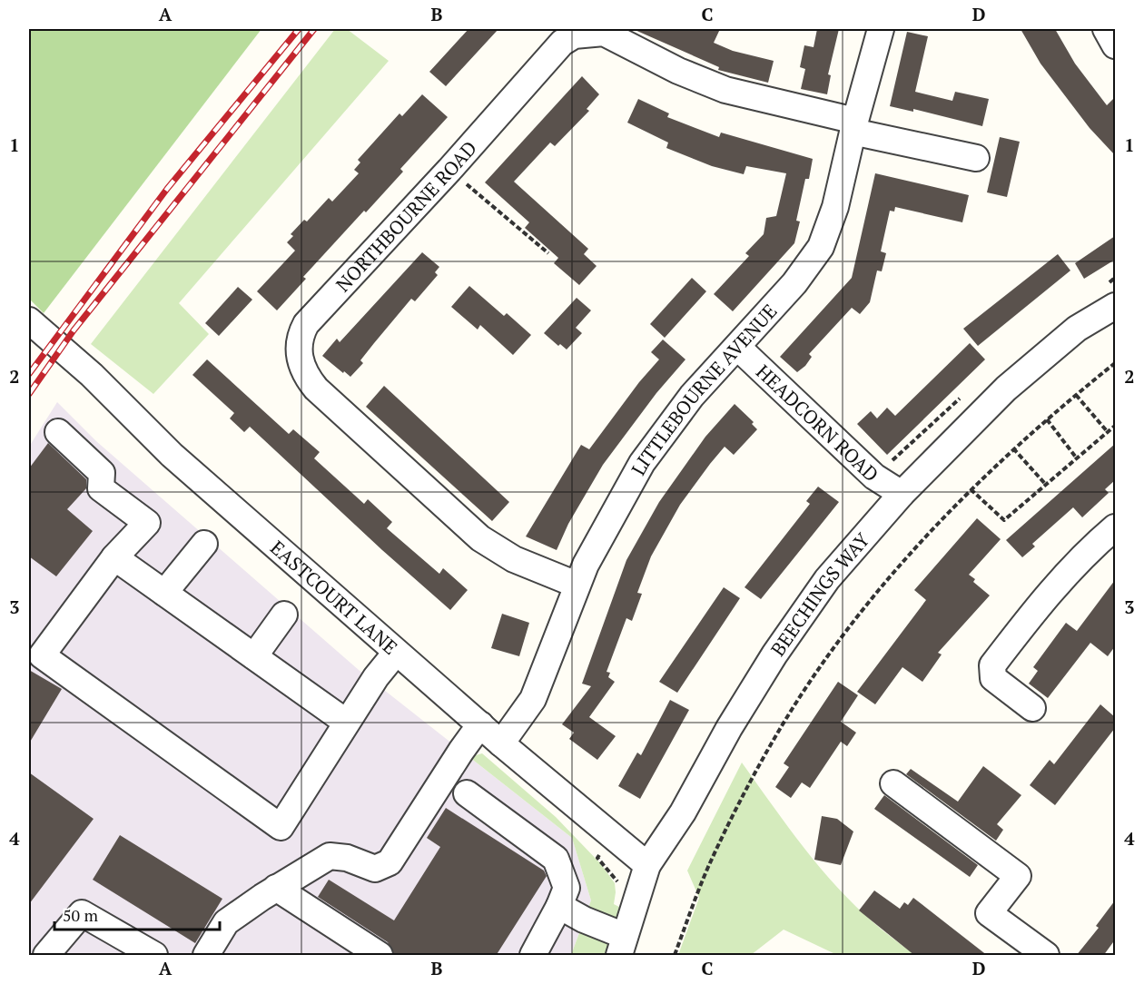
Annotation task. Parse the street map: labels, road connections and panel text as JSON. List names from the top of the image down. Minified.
{"streets":{"street":["NORTHBOURNE ROAD","LITTLEBOURNE AVENUE","HEADCORN ROAD","BEECHINGS WAY","EASTCOURT LANE"]},"crossings":[["NORTHBOURNE ROAD","LITTLEBOURNE AVENUE"],["LITTLEBOURNE AVENUE","HEADCORN ROAD"],["LITTLEBOURNE AVENUE","EASTCOURT LANE"],["HEADCORN ROAD","BEECHINGS WAY"],["BEECHINGS WAY","EASTCOURT LANE"]],"scale_bar":"50 m","grid":{"columns":["A","B","C","D"],"rows":["1","2","3","4"]}}
